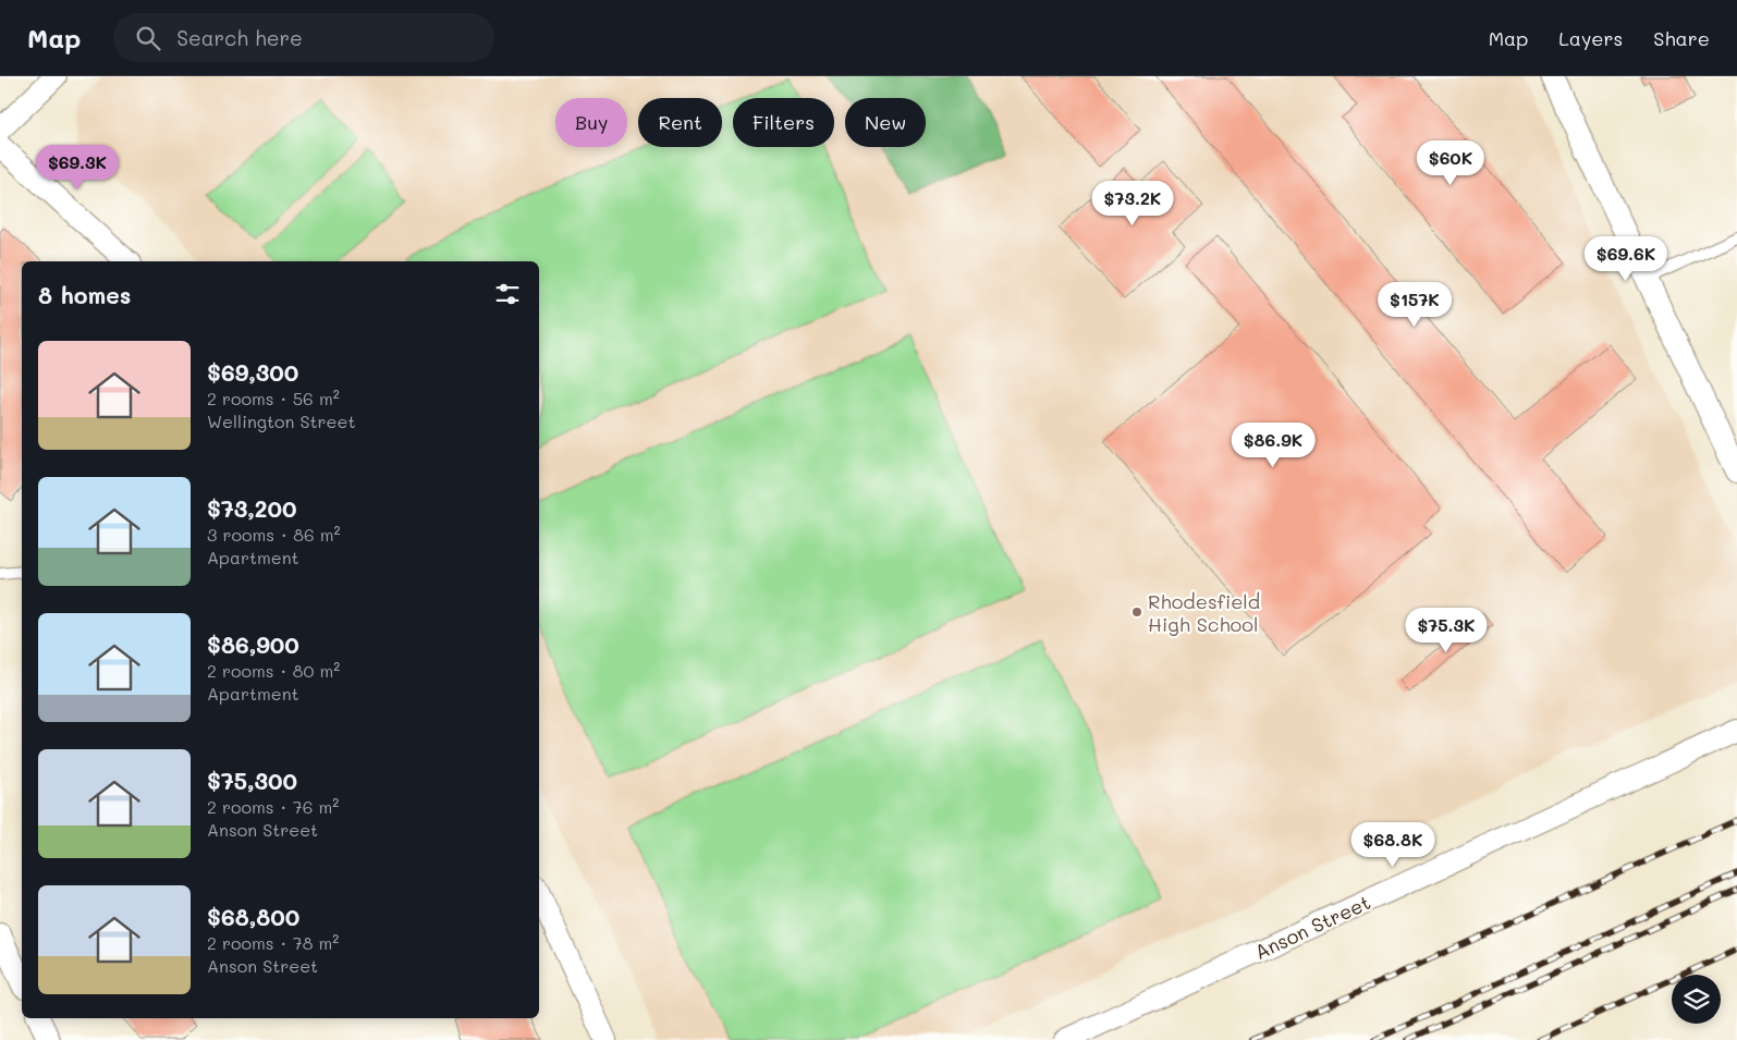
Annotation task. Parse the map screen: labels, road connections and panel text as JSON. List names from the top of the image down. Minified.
{"streets":{"street":["Anson Street"]},"places":["Rhodesfield High School"],"page":{"header":"Map","search":"Search here","nav":["Map","Layers","Share"],"chip":["Buy","Rent","Filters","New"],"price":["$60K","$69.3K","$73.2K","$69.6K","$157K","$86.9K","$75.3K","$68.8K"],"heading":"8 homes","list":[{"name":"$69,300","note":"2 rooms · 56 m² · Wellington Street"},{"name":"$73,200","note":"3 rooms · 86 m² · Apartment"},{"name":"$86,900","note":"2 rooms · 80 m² · Apartment"},{"name":"$75,300","note":"2 rooms · 76 m² · Anson Street"},{"name":"$68,800","note":"2 rooms · 78 m² · Anson Street"}]}}
